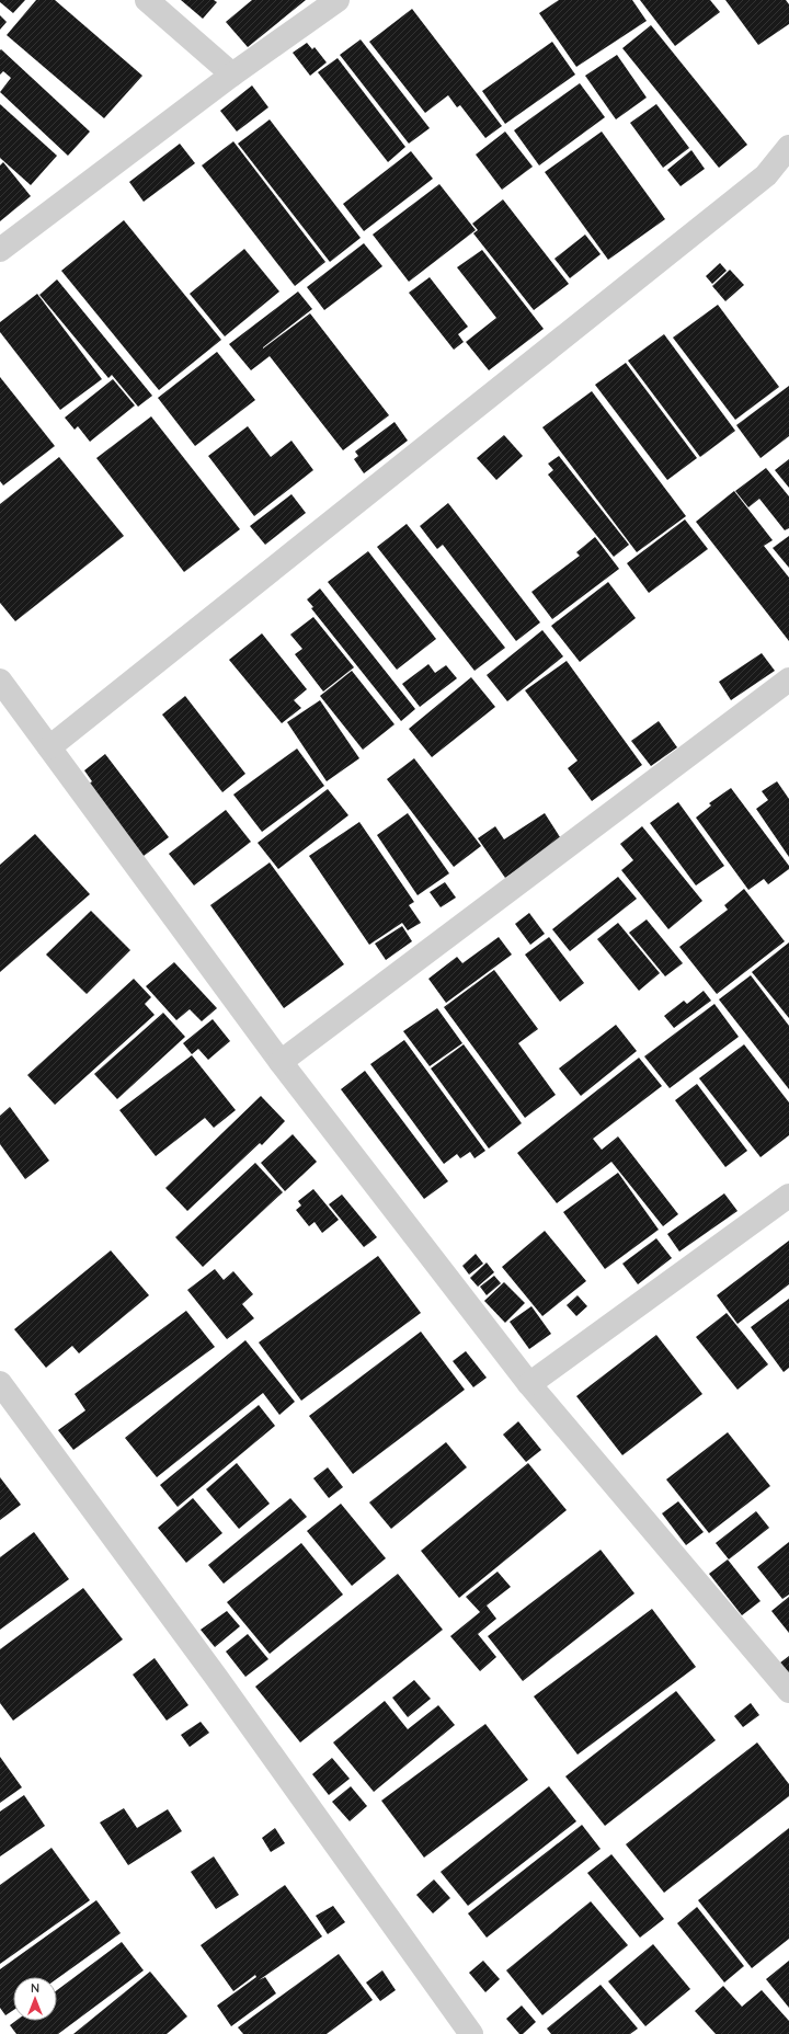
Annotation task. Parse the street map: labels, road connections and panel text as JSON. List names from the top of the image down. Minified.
{"north":"top"}
